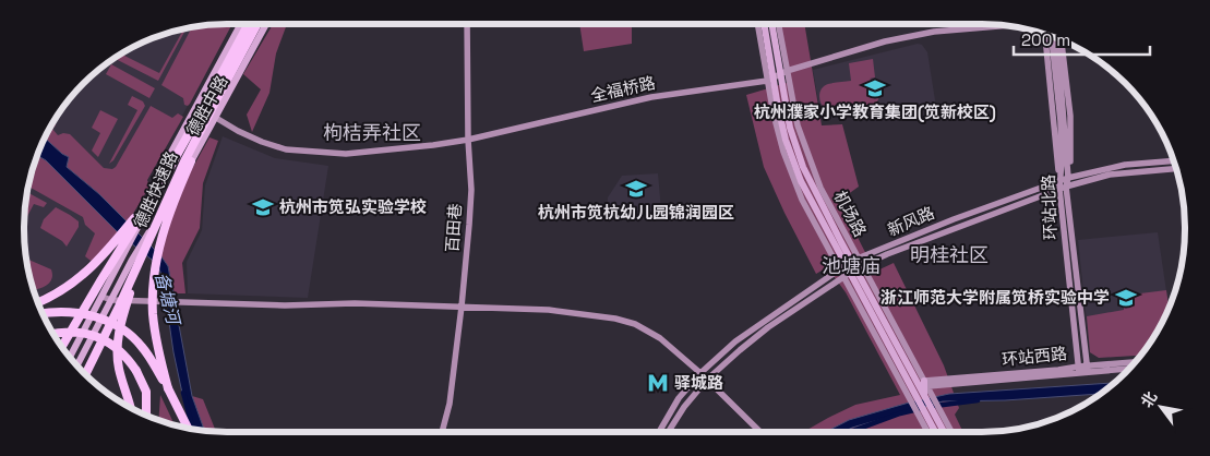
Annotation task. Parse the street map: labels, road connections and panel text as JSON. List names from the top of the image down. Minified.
{"streets":{"highway":["德胜快速路"],"main road":["全福桥路","德胜中路","环站北路","机场路","新风路","百田巷","环站西路"]},"crossings":[["全福桥路","德胜中路"],["全福桥路","机场路"],["全福桥路","百田巷"],["德胜中路","德胜快速路"],["环站北路","新风路"],["环站北路","环站西路"],["机场路","新风路"],["机场路","环站西路"]],"districts":["枸桔弄社区","明桂社区","池塘庙"],"water":["备塘河"],"places":{"school or university":["杭州濮家小学教育集团(笕新校区)","杭州市笕杭幼儿园锦润园区","杭州市笕弘实验学校","浙江师范大学附属笕桥实验中学"],"metro station":["驿城路"]},"scale_bar":"200 m","north":"top left"}
